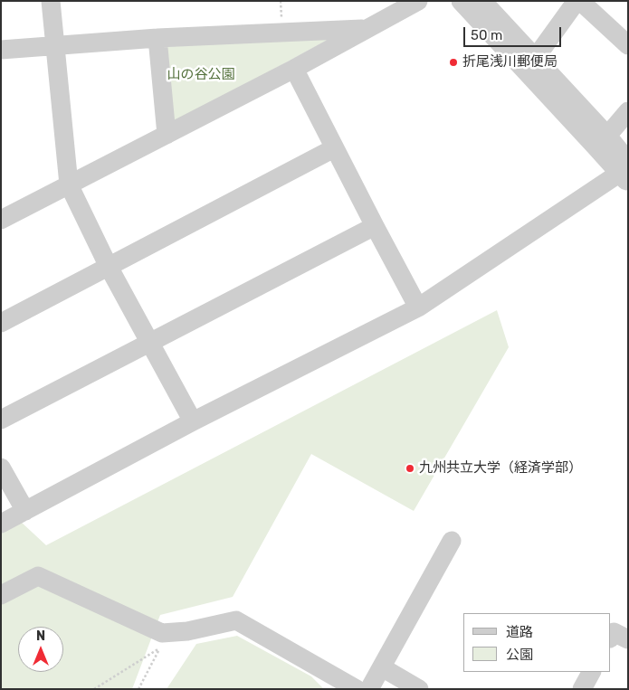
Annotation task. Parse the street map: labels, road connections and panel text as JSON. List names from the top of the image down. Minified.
{"parks":["山の谷公園"],"places":["折尾浅川郵便局","九州共立大学（経済学部）"],"legend":["道路","公園"],"scale_bar":"50 m","north":"top"}
